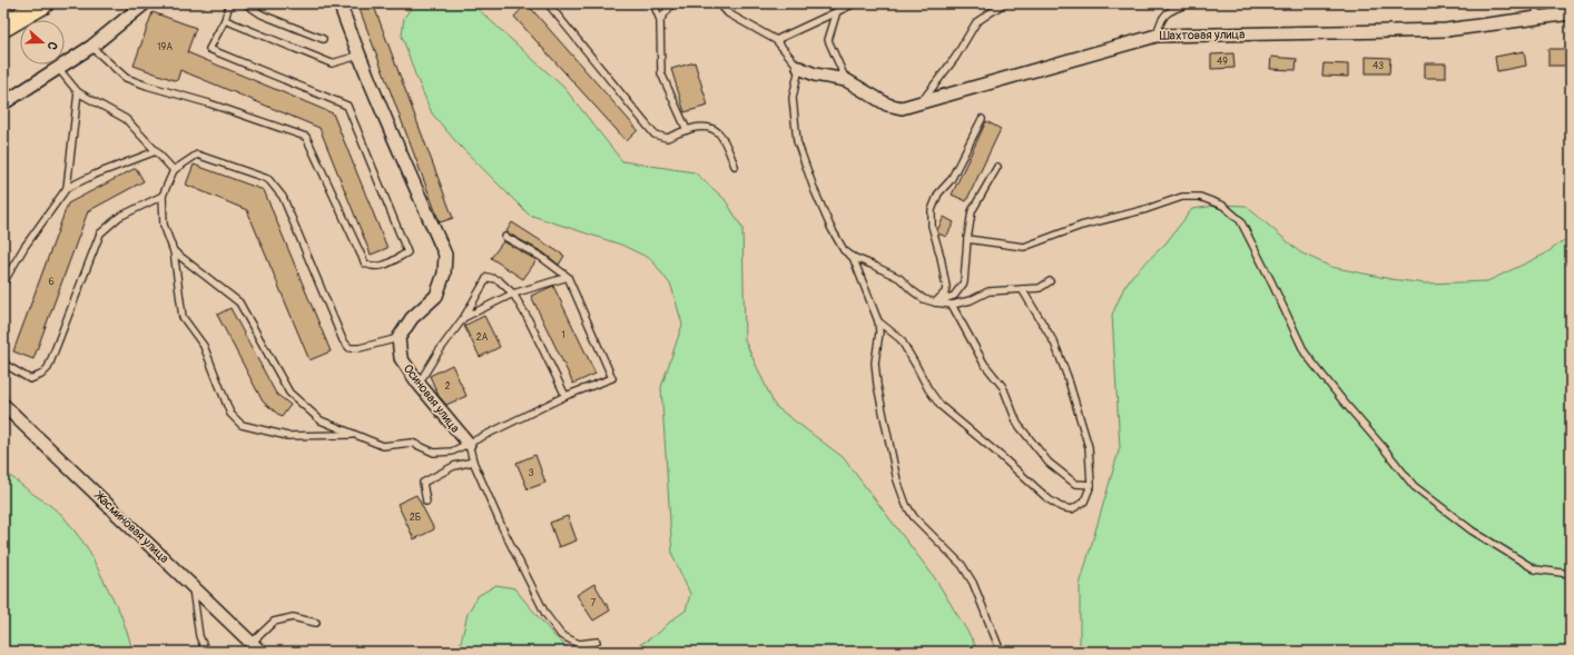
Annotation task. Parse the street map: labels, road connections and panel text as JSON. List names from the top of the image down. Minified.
{"streets":{"street":["Шахтовая улица","Осиновая улица","Жасминовая улица"]},"house_numbers":["19А","49","43","6","1","2А","2","3","2Б","7"],"north":"right"}
